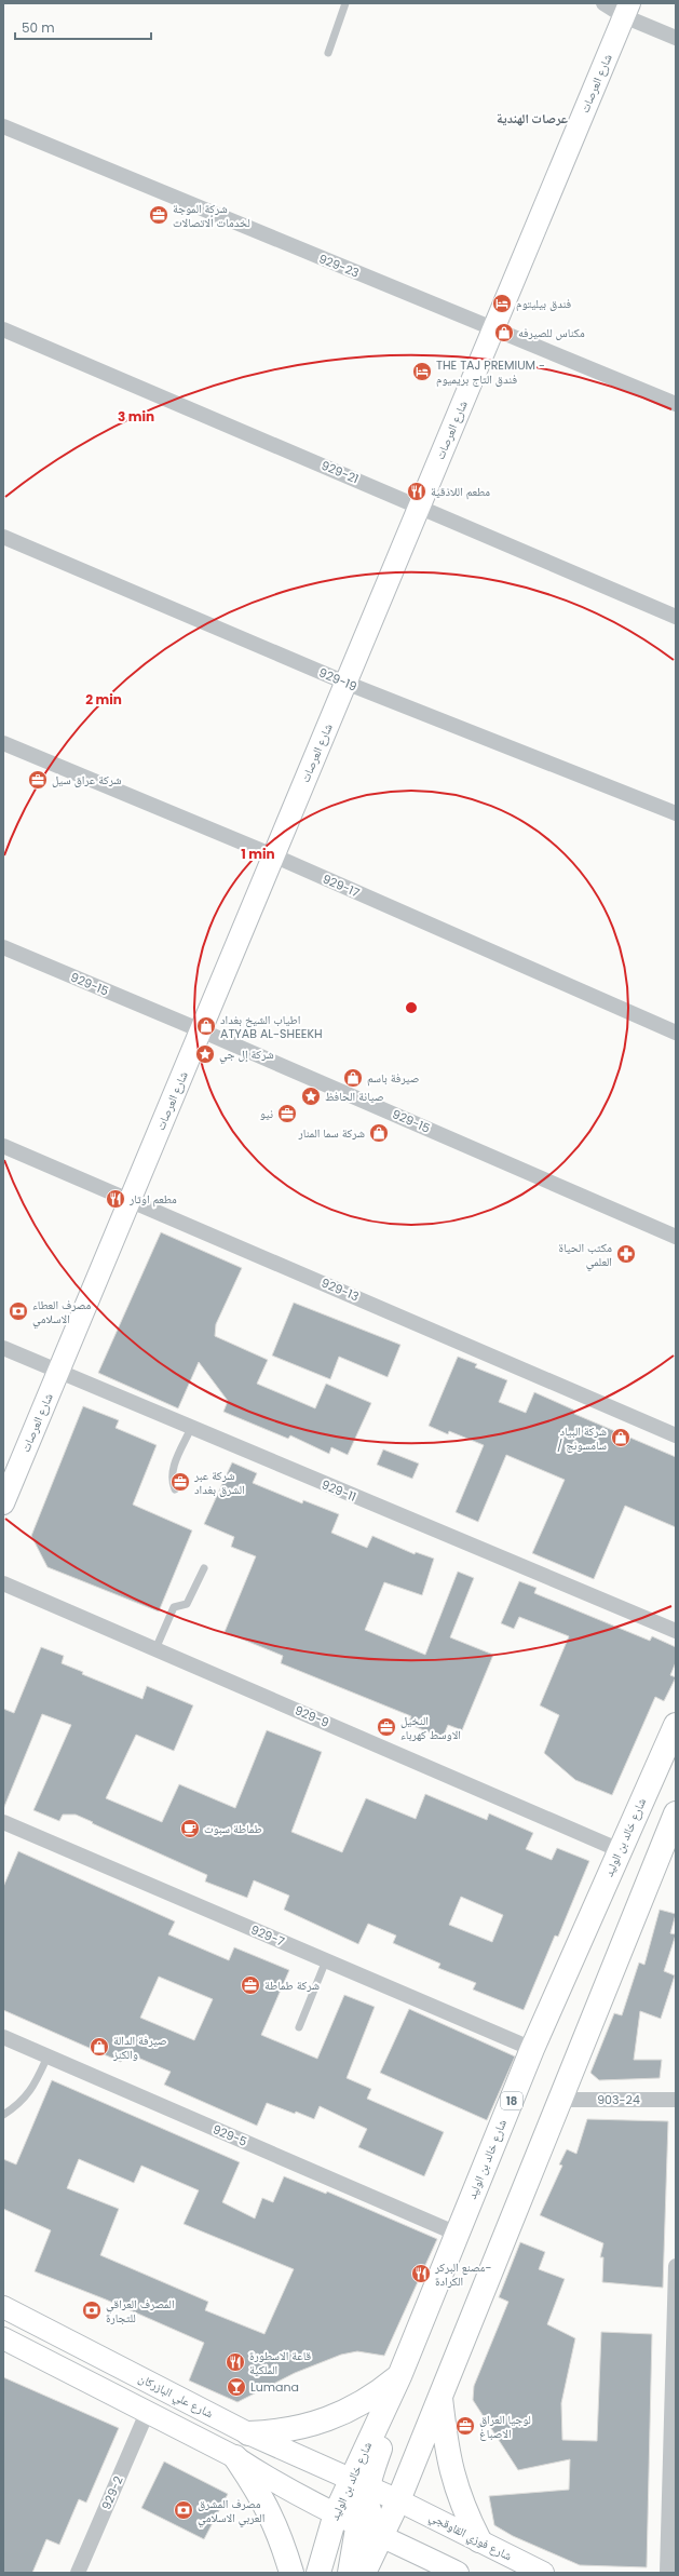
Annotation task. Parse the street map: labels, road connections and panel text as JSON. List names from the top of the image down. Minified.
{"streets":{"main road":["شارع خالد بن الوليد","18"],"street":["شارع العرصات","929-23","929-21","929-19","929-17","929-15","929-13","929-11","929-9","929-7","903-24","929-5","شارع علي البازركان","929-2","شارع فوزي القاوقجي"]},"crossings":[["شارع العرصات","929-23"],["شارع العرصات","929-21"],["شارع العرصات","929-19"],["شارع العرصات","929-17"],["شارع العرصات","929-15"],["شارع العرصات","929-13"],["شارع العرصات","929-11"],["929-9","شارع خالد بن الوليد"],["شارع خالد بن الوليد","929-7"],["شارع خالد بن الوليد","929-5"],["شارع خالد بن الوليد","شارع علي البازركان"],["شارع خالد بن الوليد","شارع فوزي القاوقجي"],["شارع علي البازركان","شارع فوزي القاوقجي"]],"districts":["عرصات الهندية"],"places":{"office":["شركة الموجة لخدمات ألاتصالات","شركة عراق سيل","نيو","شركة عبر الشرق بغداد","النخيل الاوسط كهرباء","شركة طماطة","لوجيا العراق الاصباغ"],"hotel":["فندق بيليتوم","THE TAJ PREMIUM - فندق التاج بريميوم"],"shop":["مكناس للصيرفه","اطياب الشيخ بغداد ATYAB AL-SHEEKH","صيرفة باسم","شركة سما المنار","شركة البياد / سامسونج","صيرفة الدالة والكنز"],"restaurant":["مطعم اللاذقية","مطعم اوتار","مصنع البركر- الكرادة","قاعة الاسطورة الملكية"],"place":["شركة إل جي","صيانة الحافظ"],"pharmacy":["مكتب الحياة العلمي"],"bank":["مصرف العطاء الاسلامي","المصرف العراقي للتجارة","مصرف المشرق العربي الاسلامي"],"cafe":["طماطة سبوت"],"bar":["Lumana"]},"scale_bar":"50 m","rings":["3 min","2 min","1 min"]}
